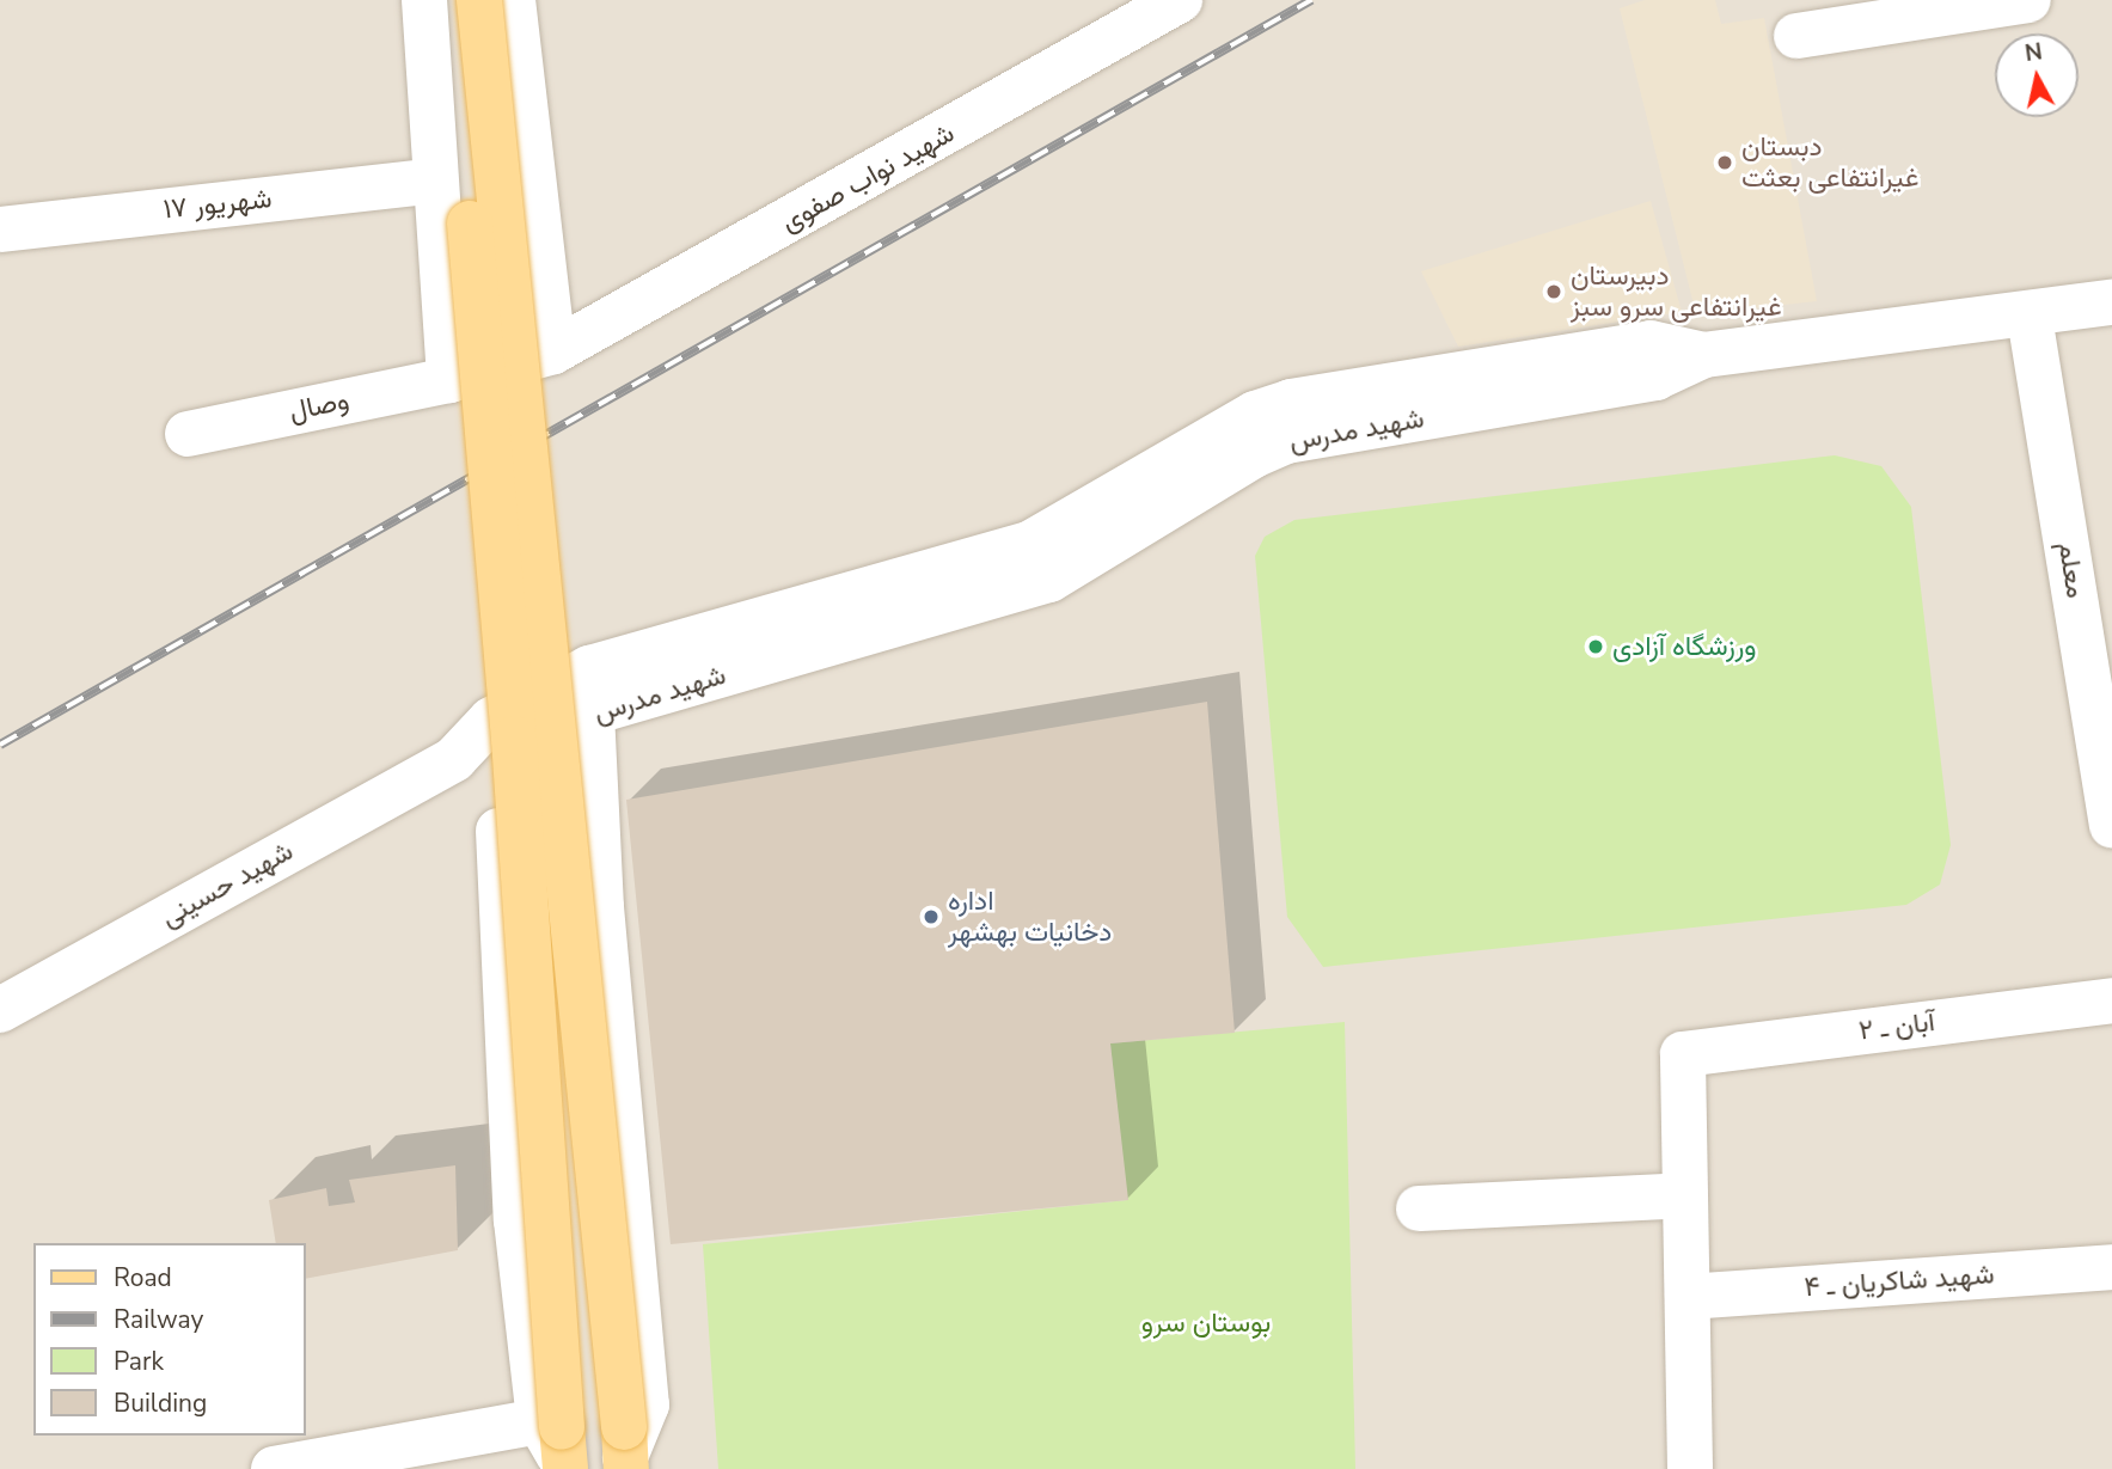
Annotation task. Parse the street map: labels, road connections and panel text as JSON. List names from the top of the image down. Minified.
{"streets":{"street":["شهید نواب صفوی","۱۷ شهریور","وصال","شهید مدرس","معلم","شهید حسینی","آبان ـ ۲","شهید شاکریان ـ ۴"]},"crossings":[["شهید نواب صفوی","وصال"],["شهید مدرس","معلم"],["شهید مدرس","شهید حسینی"]],"parks":["بوستان سرو"],"places":["دبستان غیرانتفاعی بعثت","دبیرستان غیرانتفاعی سرو سبز","ورزشگاه آزادی","اداره دخانیات بهشهر"],"legend":["Road","Railway","Park","Building"],"north":"top"}
